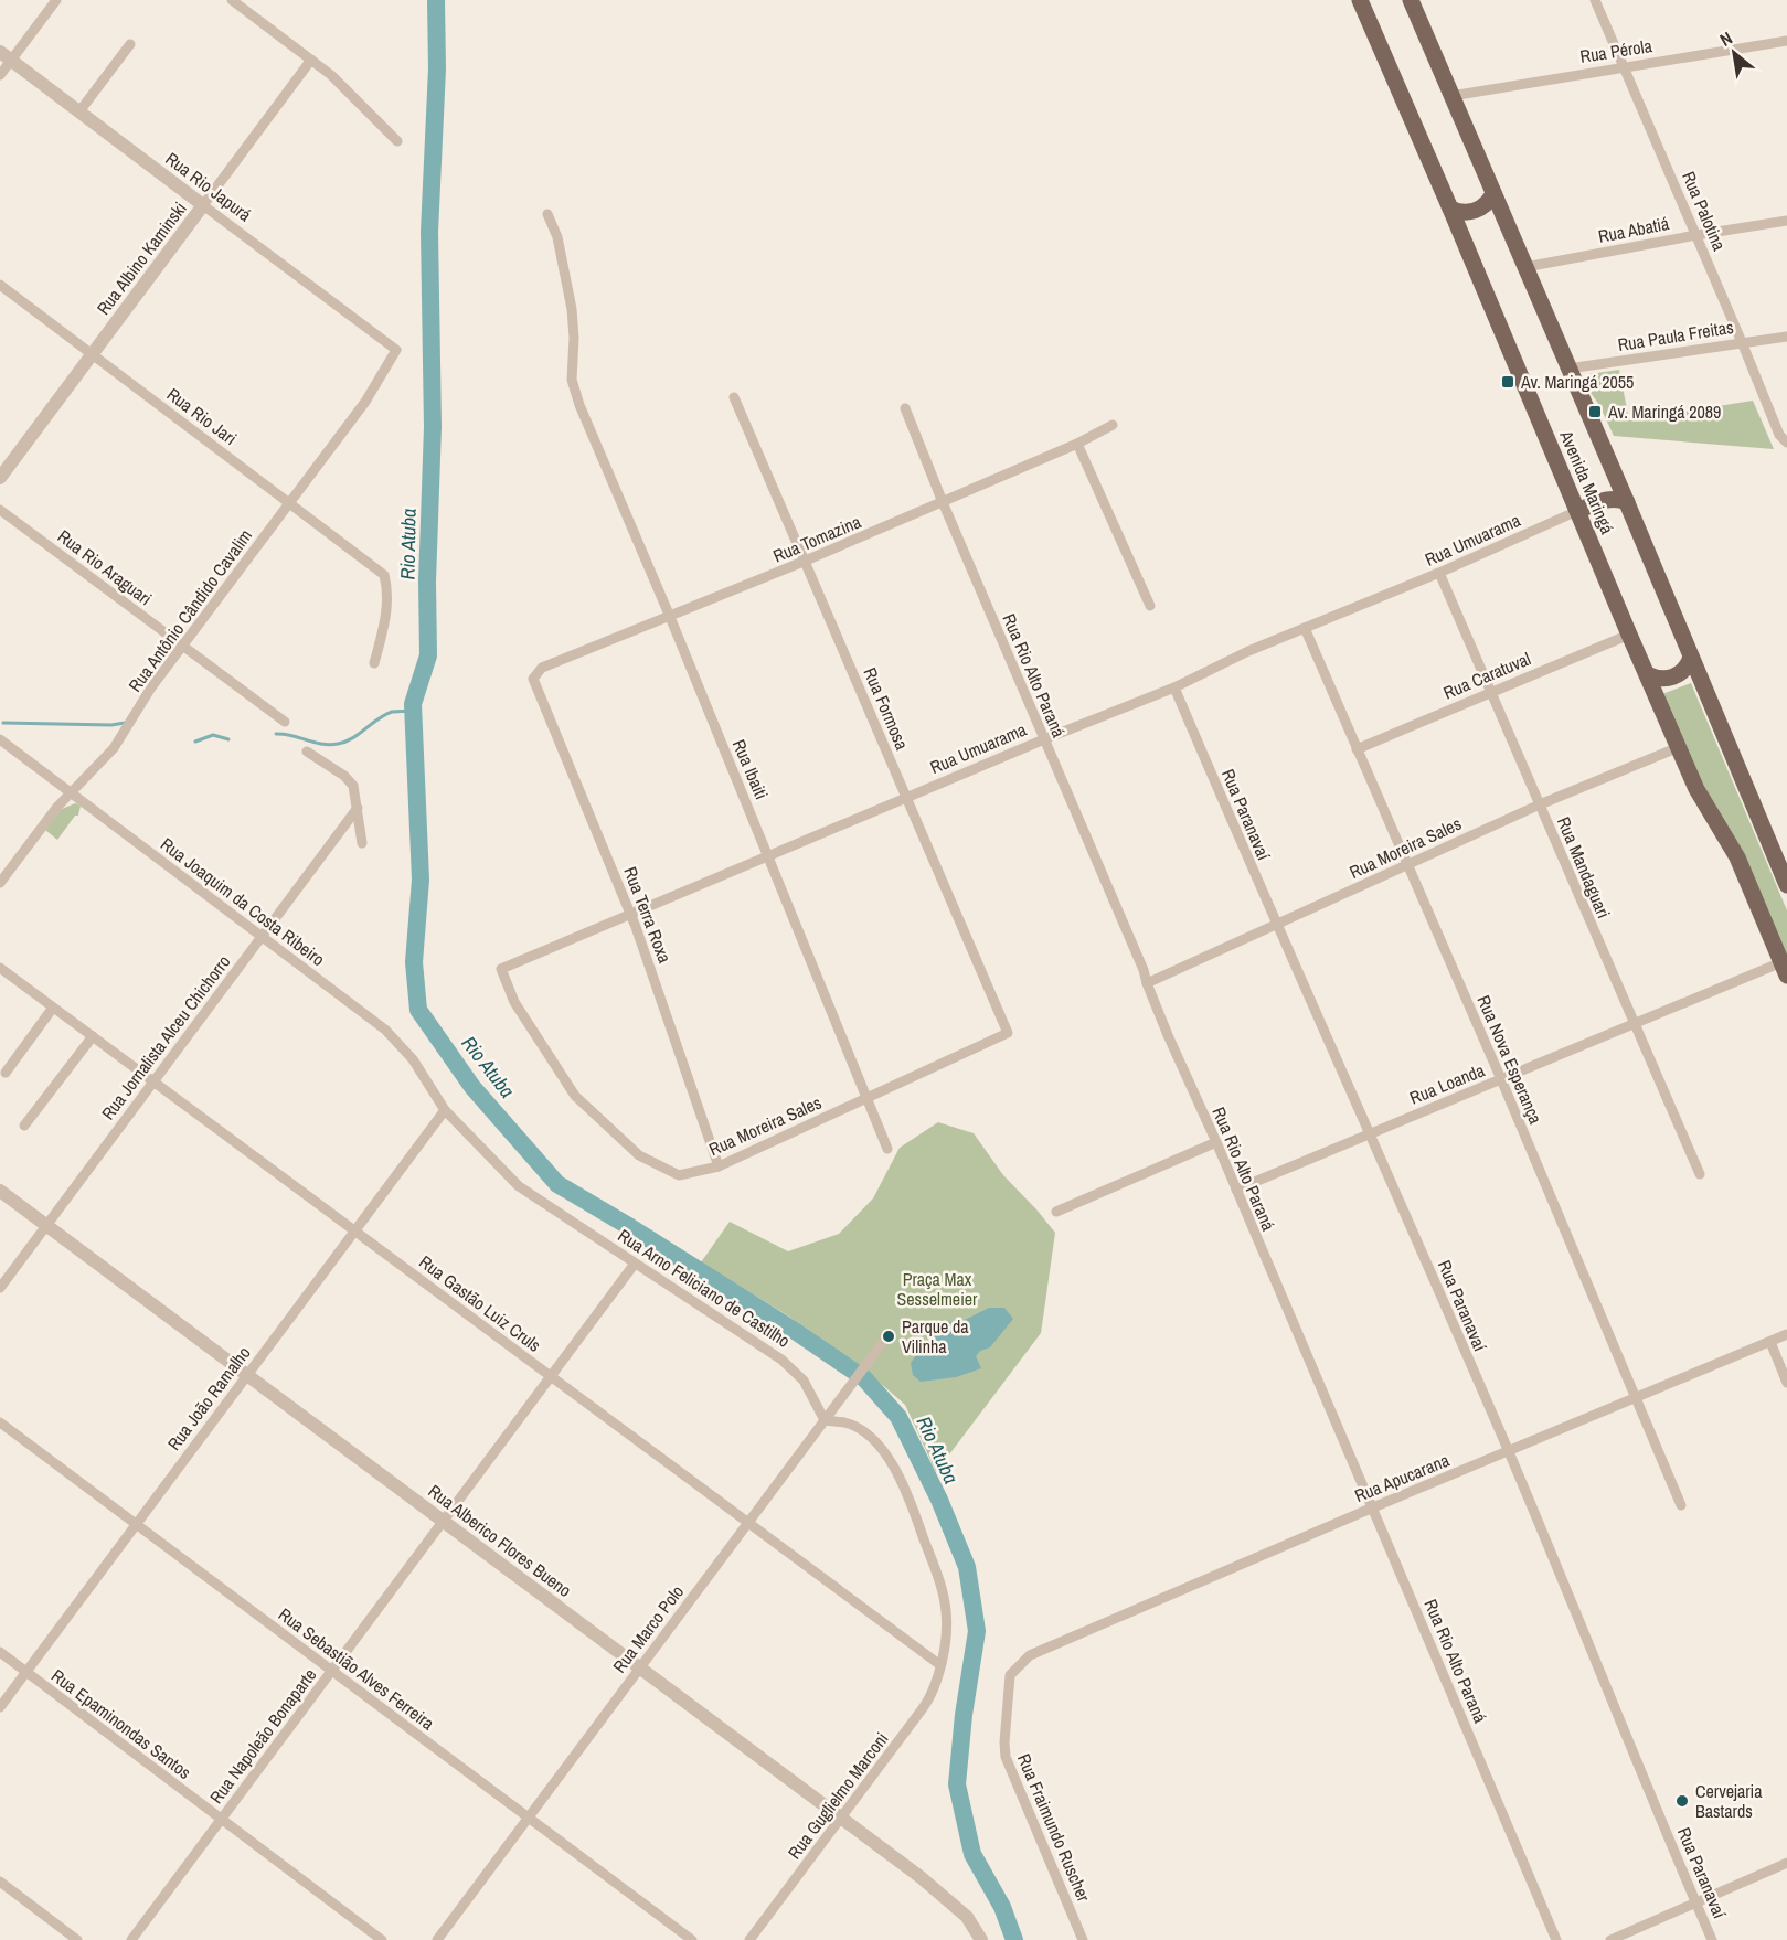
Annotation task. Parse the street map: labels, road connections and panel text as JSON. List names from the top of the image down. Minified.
{"streets":{"main road":["Avenida Maringá"],"street":["Rua Pérola","Rua Rio Japurá","Rua Palotina","Rua Abatiá","Rua Albino Kaminski","Rua Paula Freitas","Rua Rio Jari","Rua Tomazina","Rua Umuarama","Rua Rio Araguari","Rua Antônio Cândido Cavalim","Rua Rio Alto Paraná","Rua Caratuval","Rua Formosa","Rua Ibaiti","Rua Paranavaí","Rua Moreira Sales","Rua Mandaguari","Rua Joaquim da Costa Ribeiro","Rua Terra Roxa","Rua Jornalista Alceu Chichorro","Rua Nova Esperança","Rua Loanda","Rua Arno Feliciano de Castilho","Rua Gastão Luiz Cruls","Rua João Ramalho","Rua Apucarana","Rua Alberico Flores Bueno","Rua Marco Polo","Rua Sebastião Alves Ferreira","Rua Epaminondas Santos","Rua Napoleão Bonaparte","Rua Guglielmo Marconi","Rua Fraimundo Ruscher"]},"crossings":[["Rua Pérola","Rua Palotina"],["Rua Pérola","Avenida Maringá"],["Rua Rio Japurá","Rua Albino Kaminski"],["Rua Rio Japurá","Rua Antônio Cândido Cavalim"],["Rua Palotina","Rua Abatiá"],["Rua Palotina","Rua Paula Freitas"],["Rua Abatiá","Avenida Maringá"],["Rua Albino Kaminski","Rua Rio Jari"],["Rua Paula Freitas","Avenida Maringá"],["Rua Rio Jari","Rua Antônio Cândido Cavalim"],["Avenida Maringá","Rua Umuarama"],["Avenida Maringá","Rua Caratuval"],["Avenida Maringá","Rua Moreira Sales"],["Avenida Maringá","Rua Loanda"],["Rua Tomazina","Rua Rio Alto Paraná"],["Rua Tomazina","Rua Formosa"],["Rua Tomazina","Rua Ibaiti"],["Rua Tomazina","Rua Terra Roxa"],["Rua Umuarama","Rua Rio Alto Paraná"],["Rua Umuarama","Rua Formosa"],["Rua Umuarama","Rua Ibaiti"],["Rua Umuarama","Rua Paranavaí"],["Rua Umuarama","Rua Moreira Sales"],["Rua Umuarama","Rua Mandaguari"],["Rua Umuarama","Rua Terra Roxa"],["Rua Umuarama","Rua Nova Esperança"],["Rua Rio Araguari","Rua Antônio Cândido Cavalim"],["Rua Antônio Cândido Cavalim","Rua Joaquim da Costa Ribeiro"],["Rua Rio Alto Paraná","Rua Moreira Sales"],["Rua Rio Alto Paraná","Rua Loanda"],["Rua Rio Alto Paraná","Rua Apucarana"],["Rua Caratuval","Rua Mandaguari"],["Rua Caratuval","Rua Nova Esperança"],["Rua Formosa","Rua Moreira Sales"],["Rua Ibaiti","Rua Moreira Sales"],["Rua Paranavaí","Rua Moreira Sales"],["Rua Paranavaí","Rua Loanda"],["Rua Paranavaí","Rua Apucarana"],["Rua Moreira Sales","Rua Mandaguari"],["Rua Moreira Sales","Rua Terra Roxa"],["Rua Moreira Sales","Rua Nova Esperança"],["Rua Mandaguari","Rua Loanda"],["Rua Joaquim da Costa Ribeiro","Rua Jornalista Alceu Chichorro"],["Rua Joaquim da Costa Ribeiro","Rua Arno Feliciano de Castilho"],["Rua Joaquim da Costa Ribeiro","Rua João Ramalho"],["Rua Jornalista Alceu Chichorro","Rua Gastão Luiz Cruls"],["Rua Jornalista Alceu Chichorro","Rua Alberico Flores Bueno"],["Rua Nova Esperança","Rua Loanda"],["Rua Nova Esperança","Rua Apucarana"],["Rua Arno Feliciano de Castilho","Rua João Ramalho"],["Rua Arno Feliciano de Castilho","Rua Marco Polo"],["Rua Arno Feliciano de Castilho","Rua Napoleão Bonaparte"],["Rua Gastão Luiz Cruls","Rua João Ramalho"],["Rua Gastão Luiz Cruls","Rua Marco Polo"],["Rua Gastão Luiz Cruls","Rua Napoleão Bonaparte"],["Rua Gastão Luiz Cruls","Rua Guglielmo Marconi"],["Rua João Ramalho","Rua Alberico Flores Bueno"],["Rua João Ramalho","Rua Sebastião Alves Ferreira"],["Rua João Ramalho","Rua Epaminondas Santos"],["Rua Apucarana","Rua Fraimundo Ruscher"],["Rua Alberico Flores Bueno","Rua Marco Polo"],["Rua Alberico Flores Bueno","Rua Napoleão Bonaparte"],["Rua Alberico Flores Bueno","Rua Guglielmo Marconi"],["Rua Marco Polo","Rua Sebastião Alves Ferreira"],["Rua Sebastião Alves Ferreira","Rua Napoleão Bonaparte"],["Rua Epaminondas Santos","Rua Napoleão Bonaparte"]],"water":["Rio Atuba"],"parks":["Praça Max Sesselmeier"],"places":{"transit":["Av. Maringá 2055","Av. Maringá 2089"],"other":["Parque da Vilinha","Cervejaria Bastards"]},"north":"top left"}
